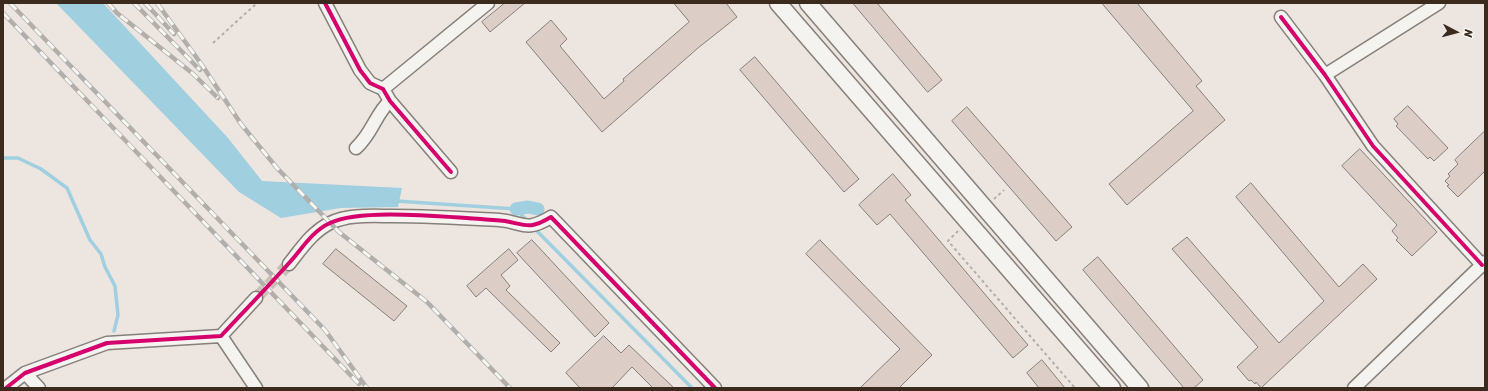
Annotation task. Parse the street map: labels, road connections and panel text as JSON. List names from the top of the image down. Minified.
{"north":"right"}
